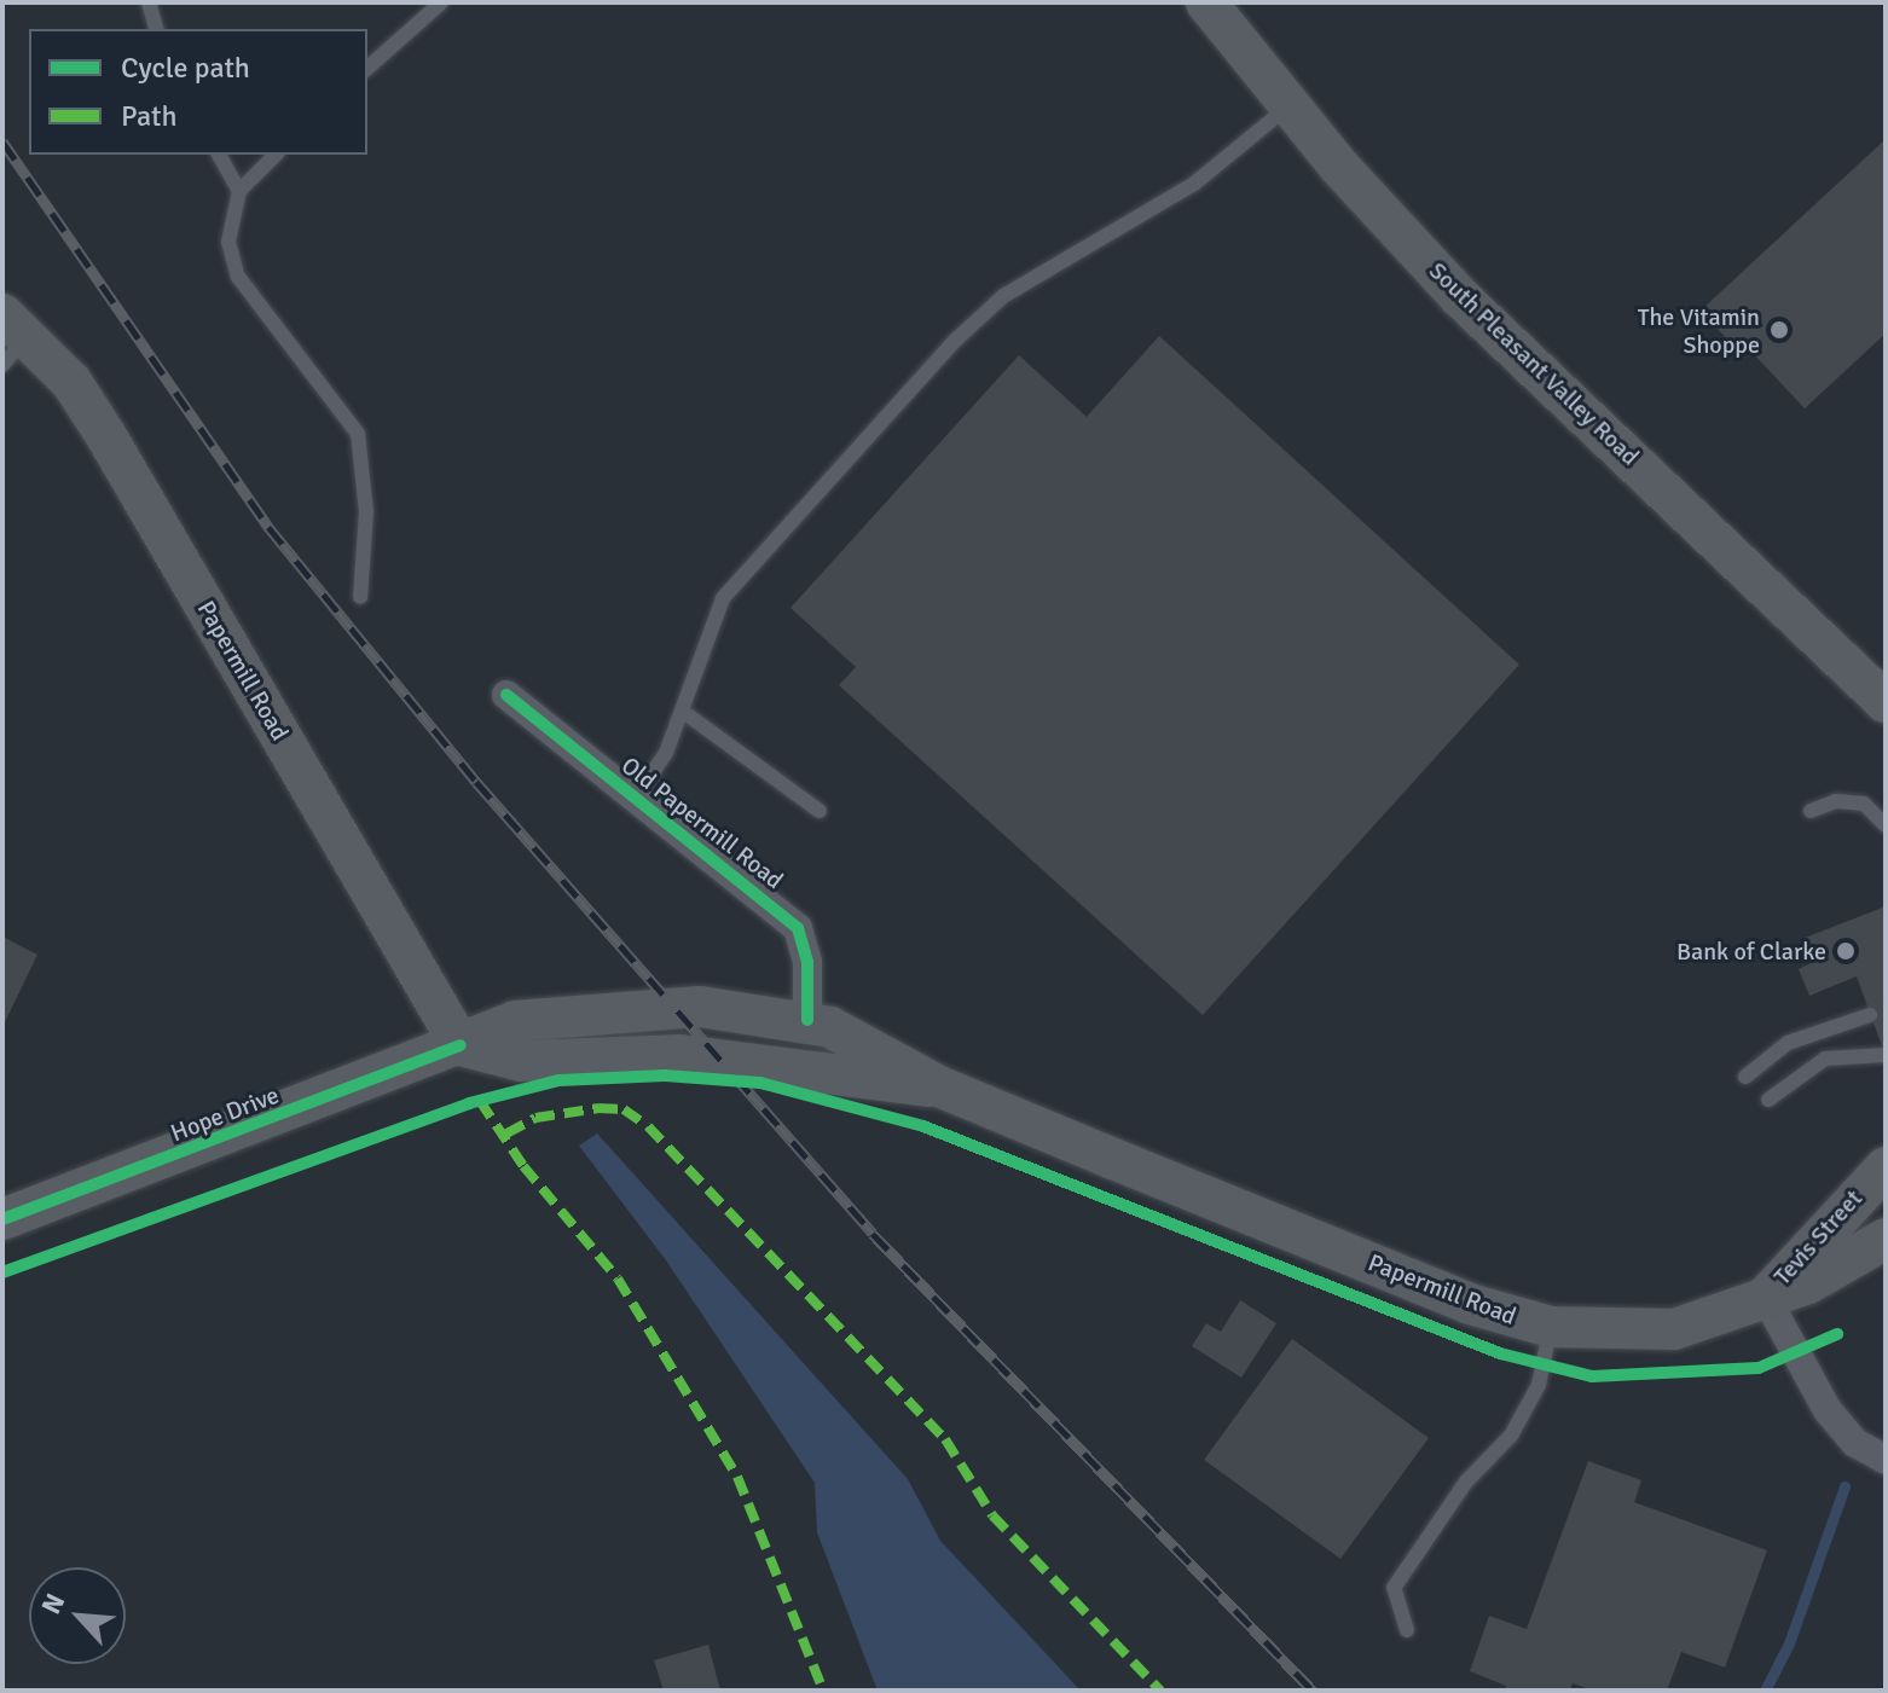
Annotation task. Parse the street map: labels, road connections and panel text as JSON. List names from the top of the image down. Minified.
{"streets":{"main road":["South Pleasant Valley Road","Papermill Road","Hope Drive","Tevis Street"],"street":["Old Papermill Road"]},"crossings":[["Papermill Road","Old Papermill Road"],["Papermill Road","Hope Drive"],["Papermill Road","Tevis Street"]],"places":["The Vitamin Shoppe","Bank of Clarke"],"legend":["Cycle path","Path"],"north":"top left"}
